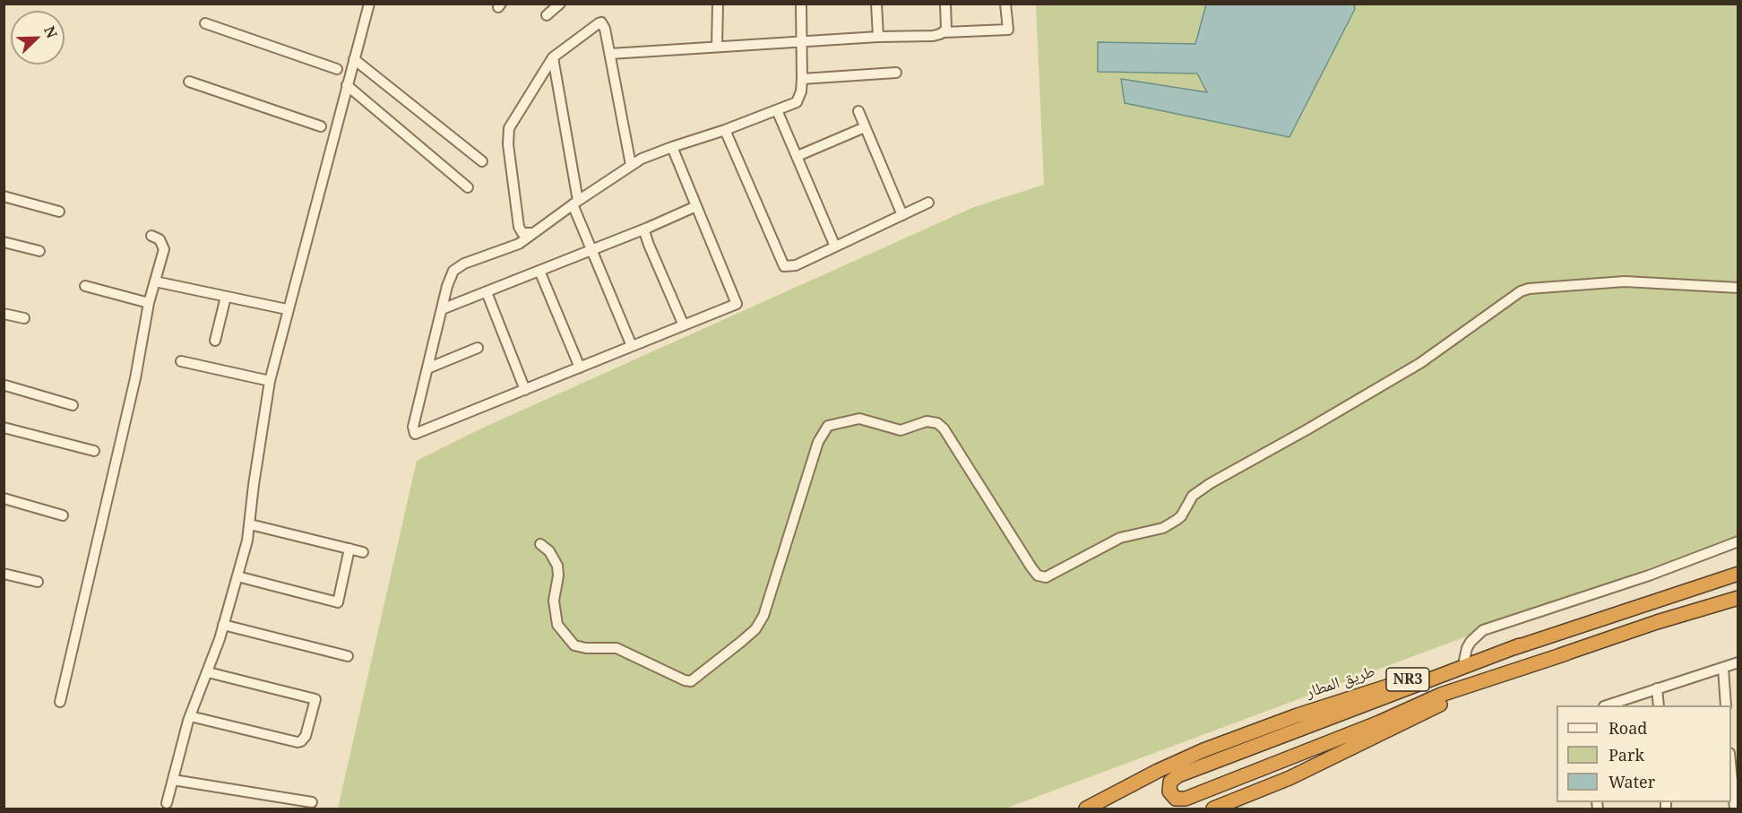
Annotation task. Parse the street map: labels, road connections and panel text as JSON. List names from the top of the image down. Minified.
{"streets":{"highway":["NR3","طريق المطار"]},"legend":["Road","Park","Water"],"north":"top right"}
